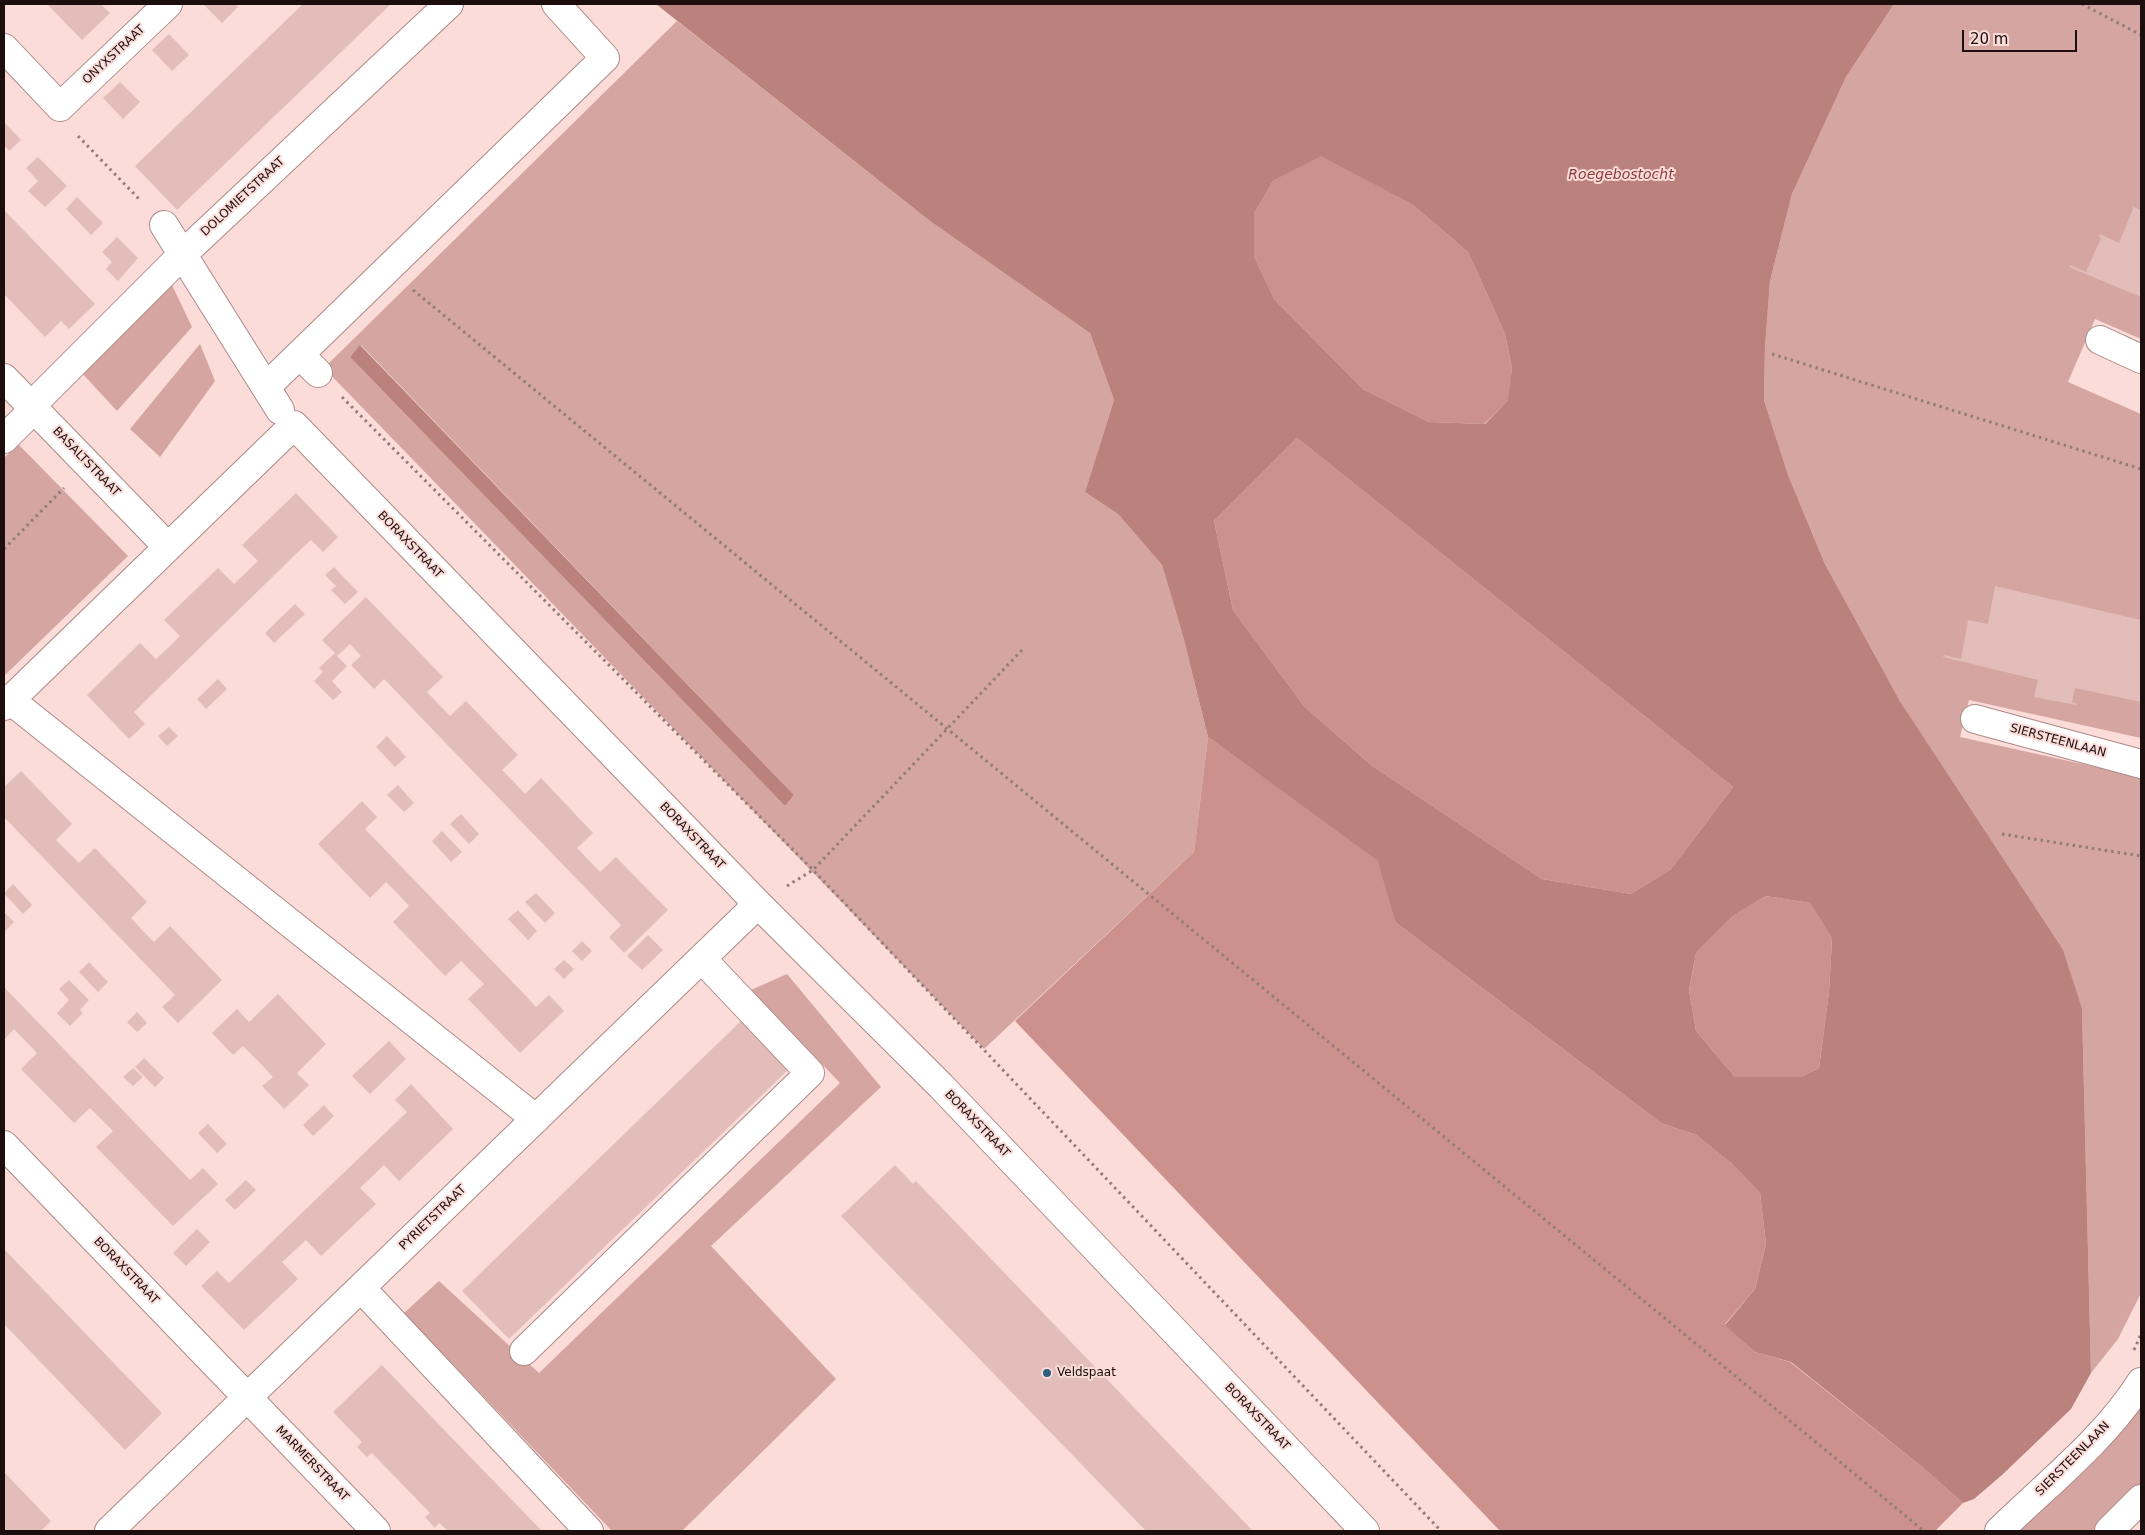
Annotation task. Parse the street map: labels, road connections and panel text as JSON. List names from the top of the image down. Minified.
{"streets":{"street":["ONYXSTRAAT","DOLOMIETSTRAAT","BASALTSTRAAT","BORAXSTRAAT","SIERSTEENLAAN","PYRIETSTRAAT","MARMERSTRAAT"]},"crossings":[["DOLOMIETSTRAAT","BASALTSTRAAT"],["BASALTSTRAAT","BORAXSTRAAT"],["BORAXSTRAAT","PYRIETSTRAAT"],["BORAXSTRAAT","MARMERSTRAAT"],["PYRIETSTRAAT","MARMERSTRAAT"]],"water":["Roegebostocht"],"places":["Veldspaat"],"scale_bar":"20 m"}
